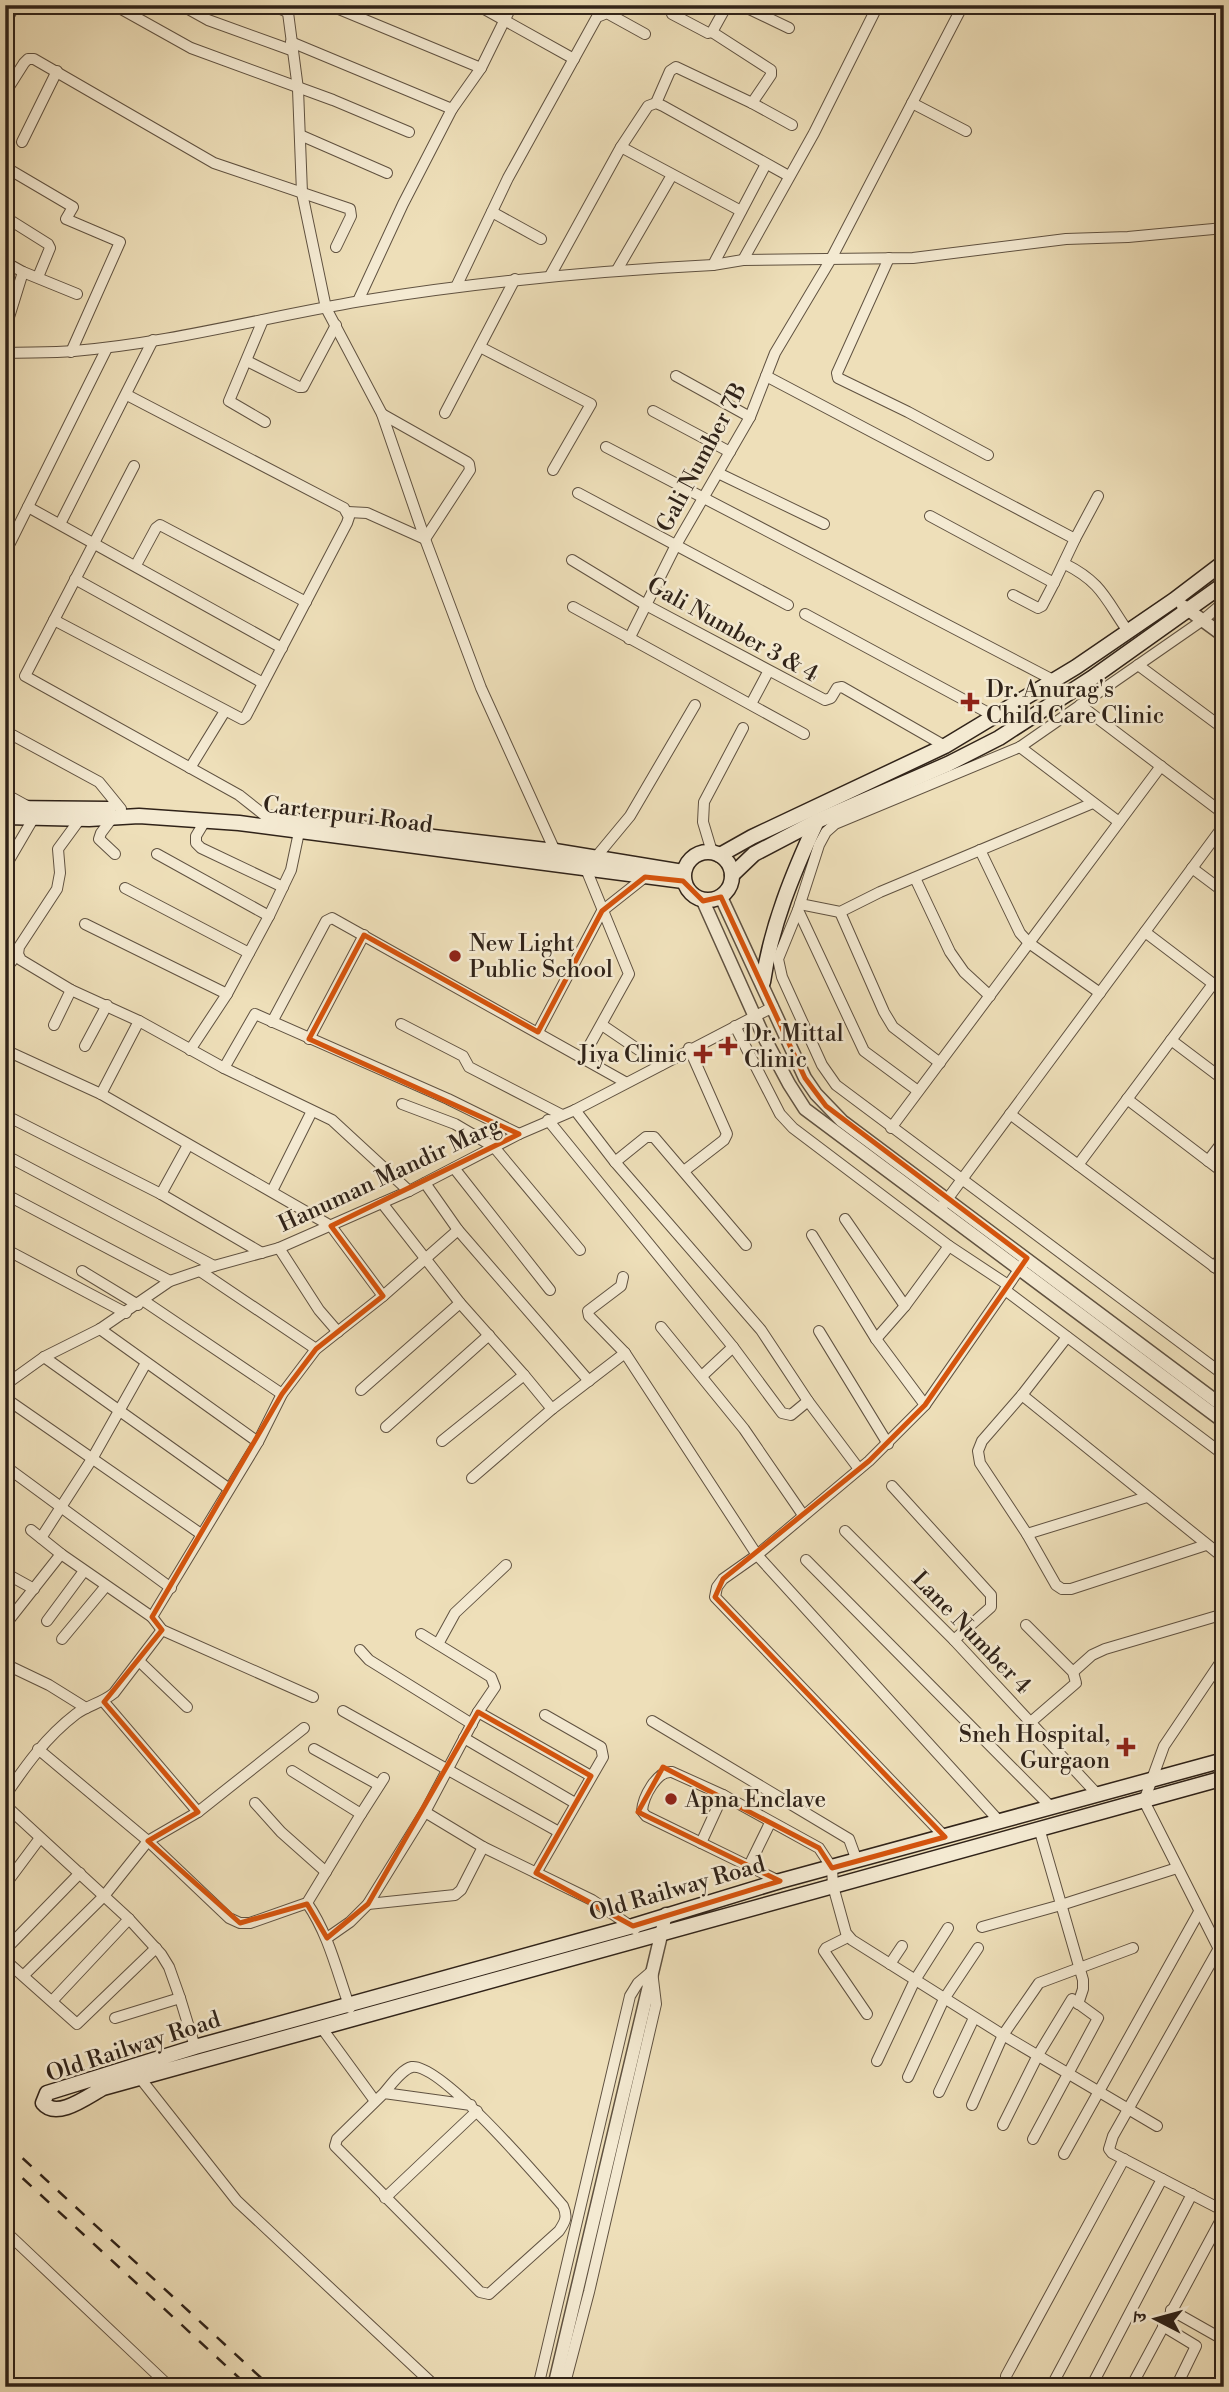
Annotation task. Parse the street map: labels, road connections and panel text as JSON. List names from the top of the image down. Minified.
{"streets":{"main road":["Carterpuri Road","Old Railway Road"],"street":["Gali Number 7B","Gali Number 3 & 4","Hanuman Mandir Marg","Lane Number 4"]},"crossings":[["Gali Number 7B","Gali Number 3 & 4"],["Lane Number 4","Old Railway Road"]],"places":{"health":["Dr. Anurag's Child Care Clinic","Dr. Mittal Clinic","Jiya Clinic","Sneh Hospital, Gurgaon"],"other":["New Light Public School","Apna Enclave"]},"north":"left"}
